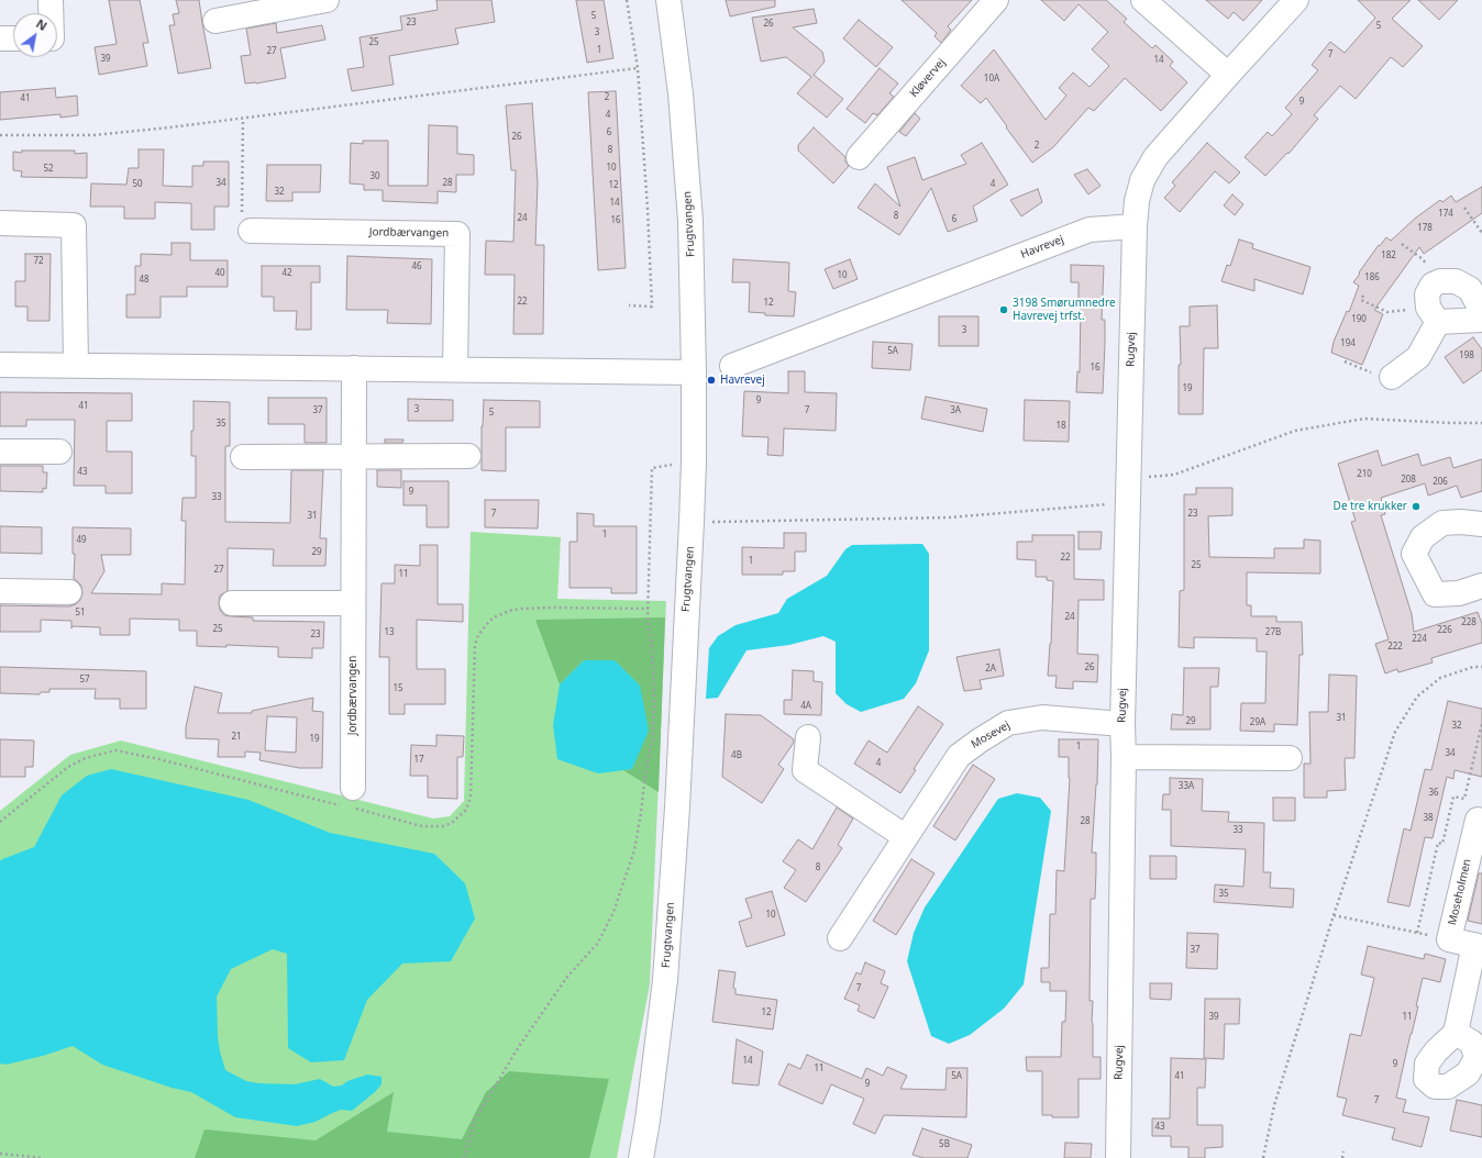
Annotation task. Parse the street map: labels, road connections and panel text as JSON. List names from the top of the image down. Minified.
{"streets":{"street":["Kløvervej","Frugtvangen","Jordbærvangen","Havrevej","Rugvej","Mosevej","Moseholmen"]},"crossings":[["Havrevej","Rugvej"],["Rugvej","Mosevej"]],"places":["3198 Smørumnedre Havrevej trfst.","Havrevej","De tre krukker"],"house_numbers":["5","23","26","5","3","25","1","27","7","39","14","10A","2","41","9","4","6","26","2","8","10","52","30","34","28","50","4","12","32","14","174","8","24","6","16","178","182","72","46","40","42","10","186","48","22","12","190","3","194","5A","198","16","19","9","41","3","37","7","3A","5","35","18","43","210","208","206","9","33","7","23","31","1","49","29","22","1","25","27","11","51","24","228","25","226","13","27B","23","224","222","26","2A","57","15","4A","31","29","29A","32","21","19","1","34","4B","17","4","33A","36","38","28","33","8","35","10","37","7","12","39","11","14","9","11","5A","41","9","7","43","5B"],"north":"top right"}
